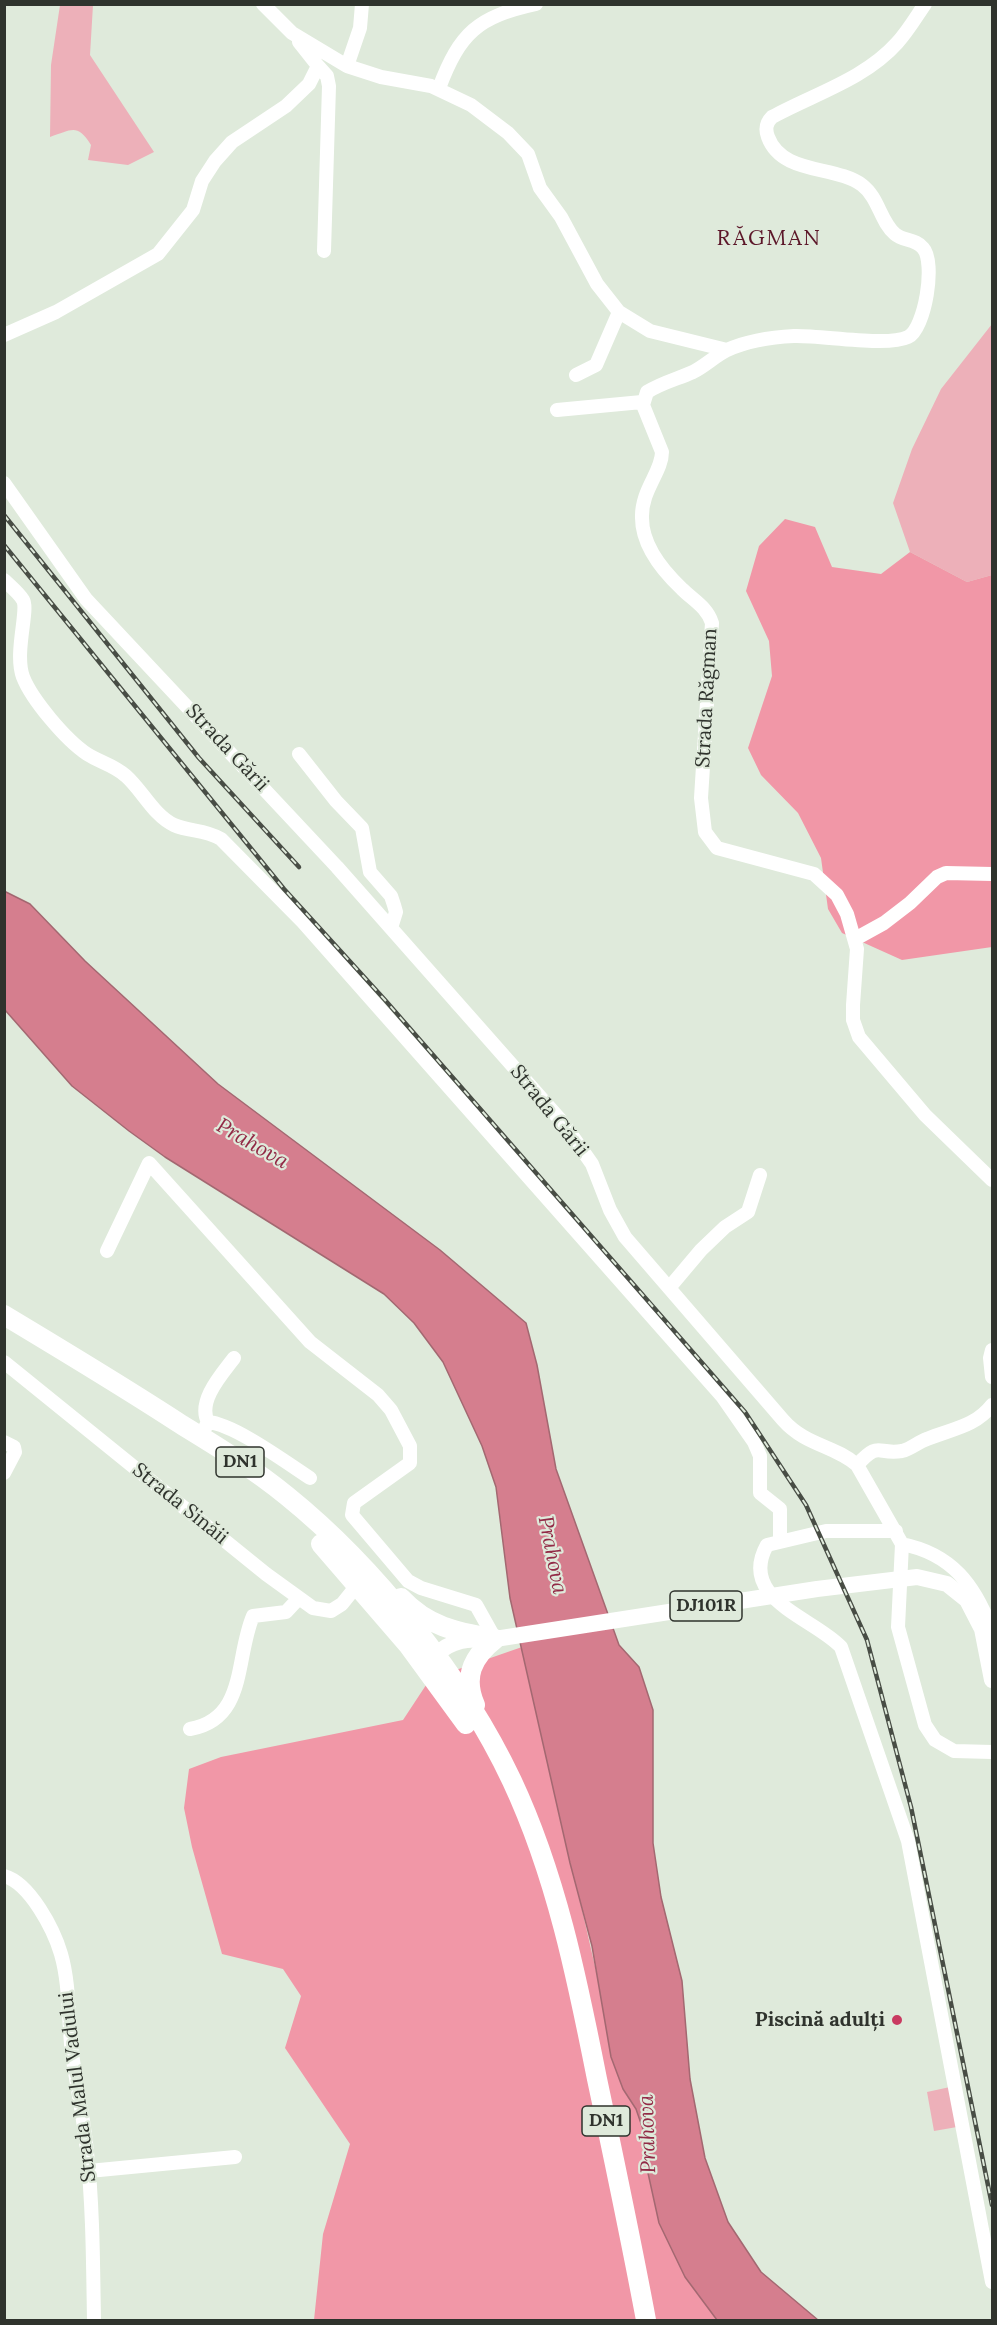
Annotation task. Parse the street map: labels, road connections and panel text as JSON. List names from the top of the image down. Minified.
{"streets":{"highway":["DN1"],"main road":["DJ101R"],"street":["Strada Răgman","Strada Gării","Strada Sinăii","Strada Malul Vadului"]},"crossings":[["DN1","Strada Sinăii"],["DN1","DJ101R"]],"districts":["RĂGMAN"],"water":["Prahova"],"places":["Piscină adulți"]}
